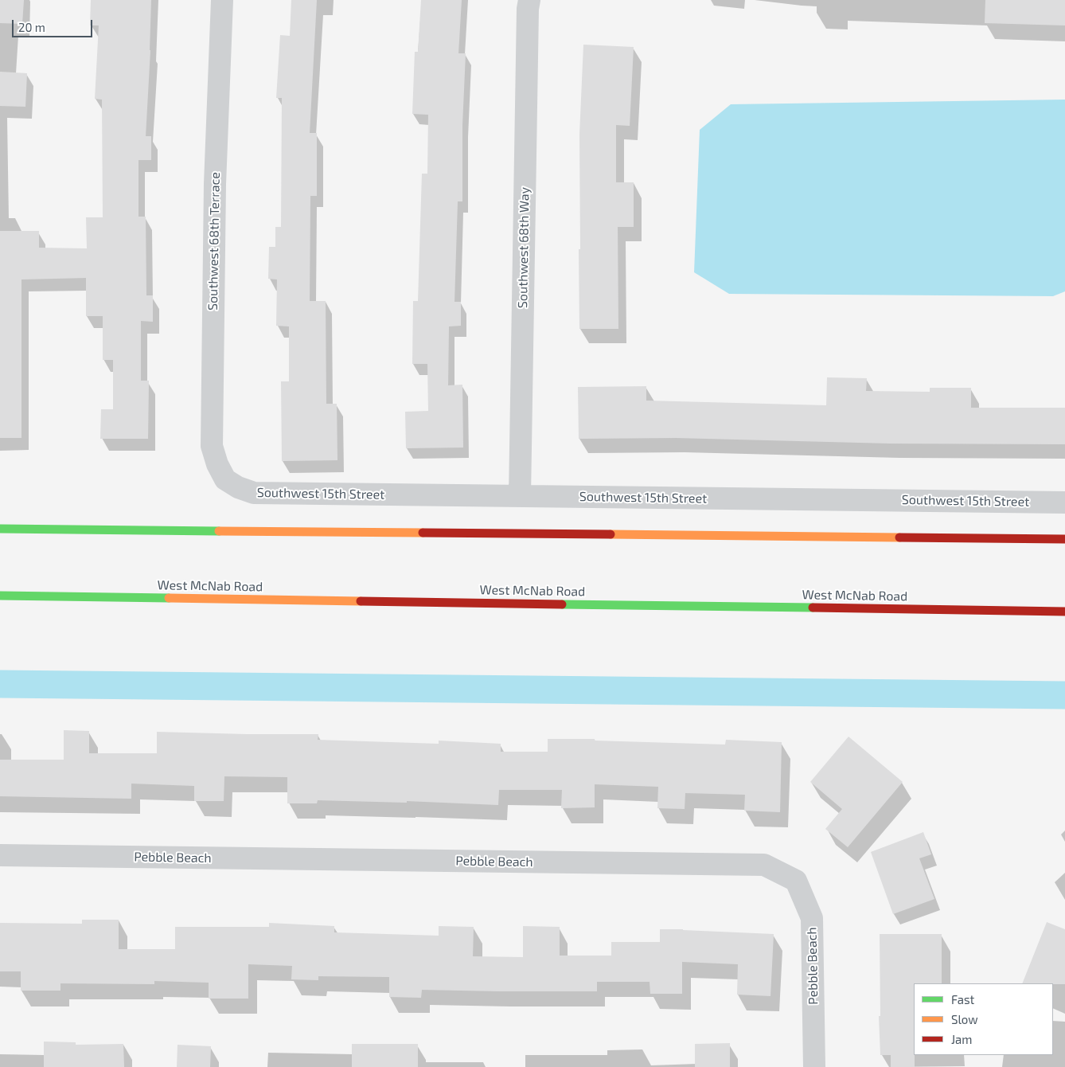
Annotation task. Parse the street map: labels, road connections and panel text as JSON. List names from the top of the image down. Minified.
{"streets":{"main road":["West McNab Road"],"street":["Southwest 68th Terrace","Southwest 68th Way","Southwest 15th Street","Pebble Beach"]},"crossings":[["Southwest 68th Terrace","Southwest 15th Street"],["Southwest 68th Way","Southwest 15th Street"]],"legend":["Fast","Slow","Jam"],"scale_bar":"20 m"}
